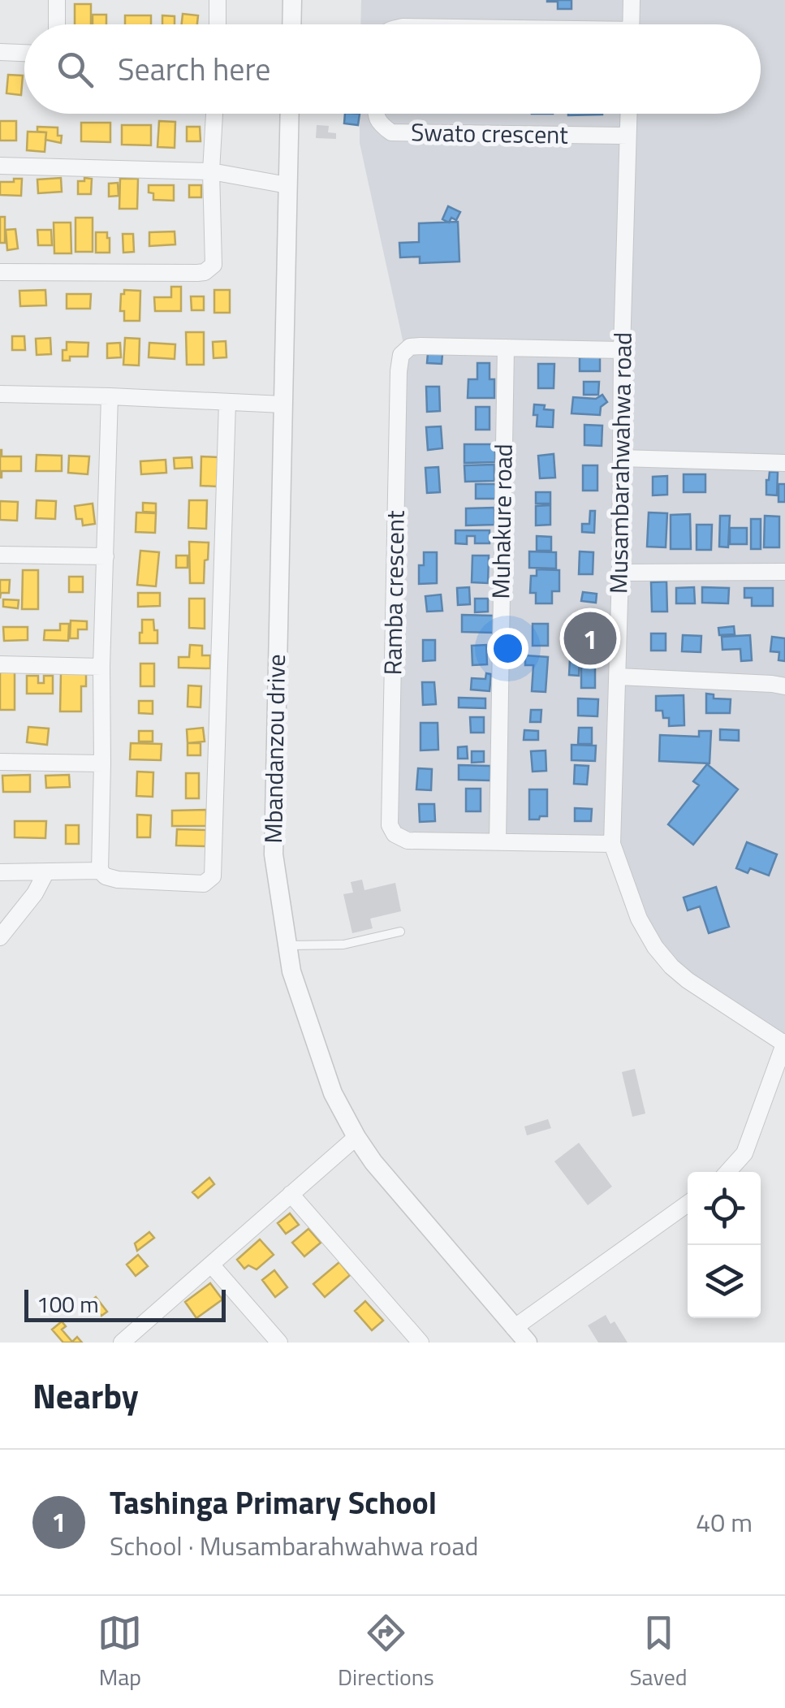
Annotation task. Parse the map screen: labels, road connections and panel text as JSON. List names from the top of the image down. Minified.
{"streets":{"street":["Swato crescent","Musambarahwahwa road","Muhakure road","Ramba crescent","Mbandanzou drive"]},"crossings":[["Swato crescent","Musambarahwahwa road"],["Musambarahwahwa road","Ramba crescent"],["Muhakure road","Ramba crescent"]],"scale_bar":"100 m","page":{"search":"Search here","pins":"1","scale":"100 m","heading":"Nearby","list":[{"mark":"1","name":"Tashinga Primary School","note":"School · Musambarahwahwa road","value":"40 m"}],"nav":["Map","Directions","Saved"]}}
